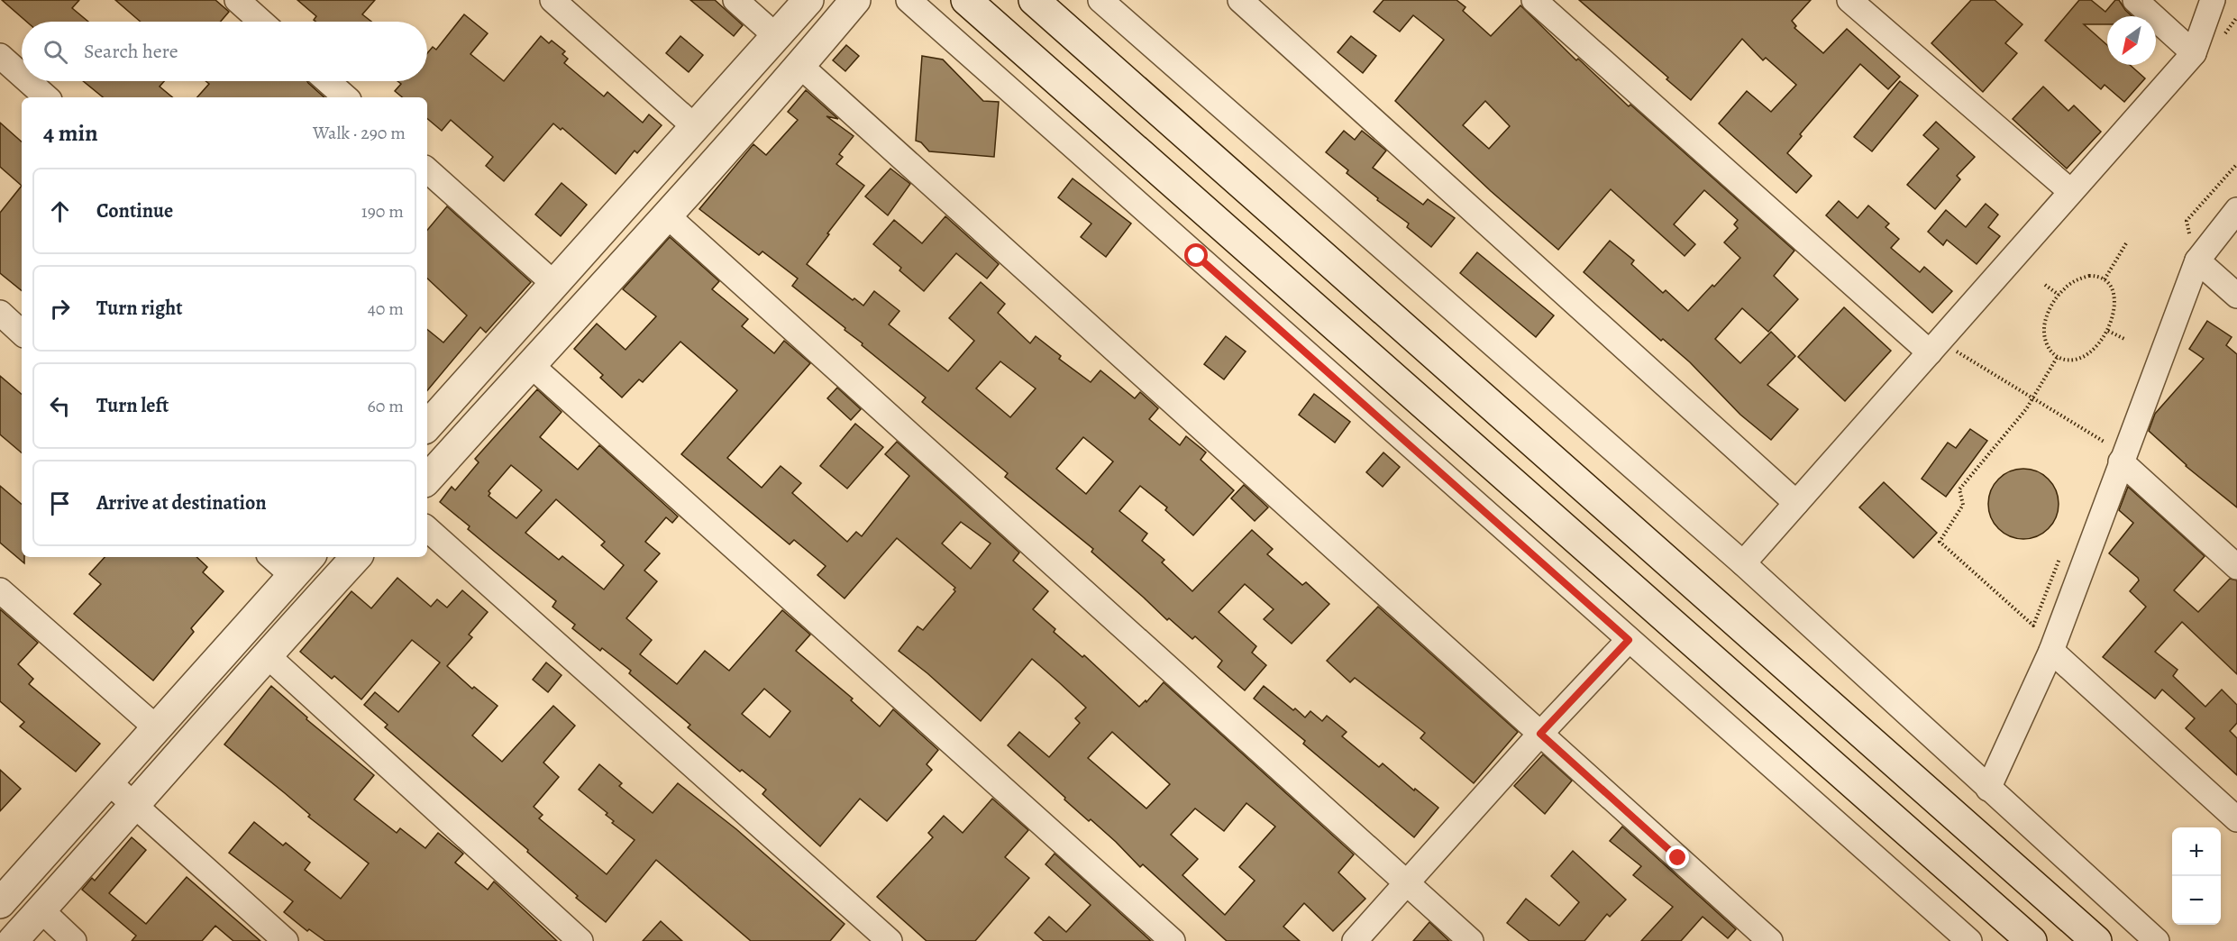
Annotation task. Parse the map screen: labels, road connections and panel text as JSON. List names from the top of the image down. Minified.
{"north":"bottom left","page":{"search":"Search here","heading":["4 min","Walk · 290 m"],"list":[["Continue","190 m"],["Turn right","40 m"],["Turn left","60 m"],"Arrive at destination"],"map_buttons":["+","−"]}}
